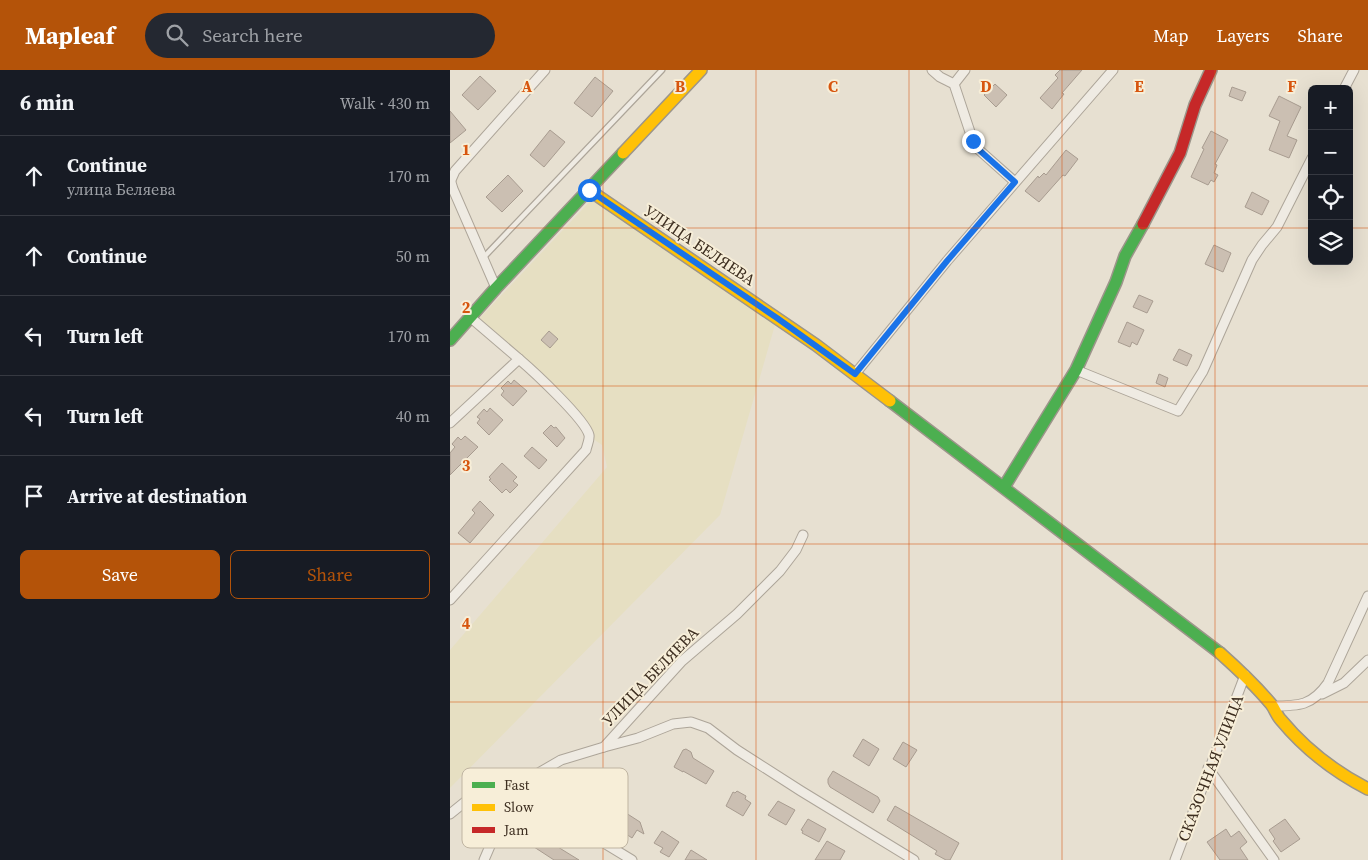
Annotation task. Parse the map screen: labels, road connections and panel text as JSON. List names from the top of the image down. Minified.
{"streets":{"street":["УЛИЦА БЕЛЯЕВА","СКАЗОЧНАЯ УЛИЦА"]},"crossings":[["УЛИЦА БЕЛЯЕВА","СКАЗОЧНАЯ УЛИЦА"]],"legend":["Fast","Slow","Jam"],"page":{"header":"Mapleaf","search":"Search here","nav":["Map","Layers","Share"],"heading":["6 min","Walk · 430 m"],"map_buttons":["+","−"],"list":[["Continue","улица Беляева","170 m"],["Continue","50 m"],["Turn left","170 m"],["Turn left","40 m"],"Arrive at destination"],"buttons":["Save","Share"]},"grid":{"columns":["A","B","C","D","E","F"],"rows":["1","2","3","4"]}}
